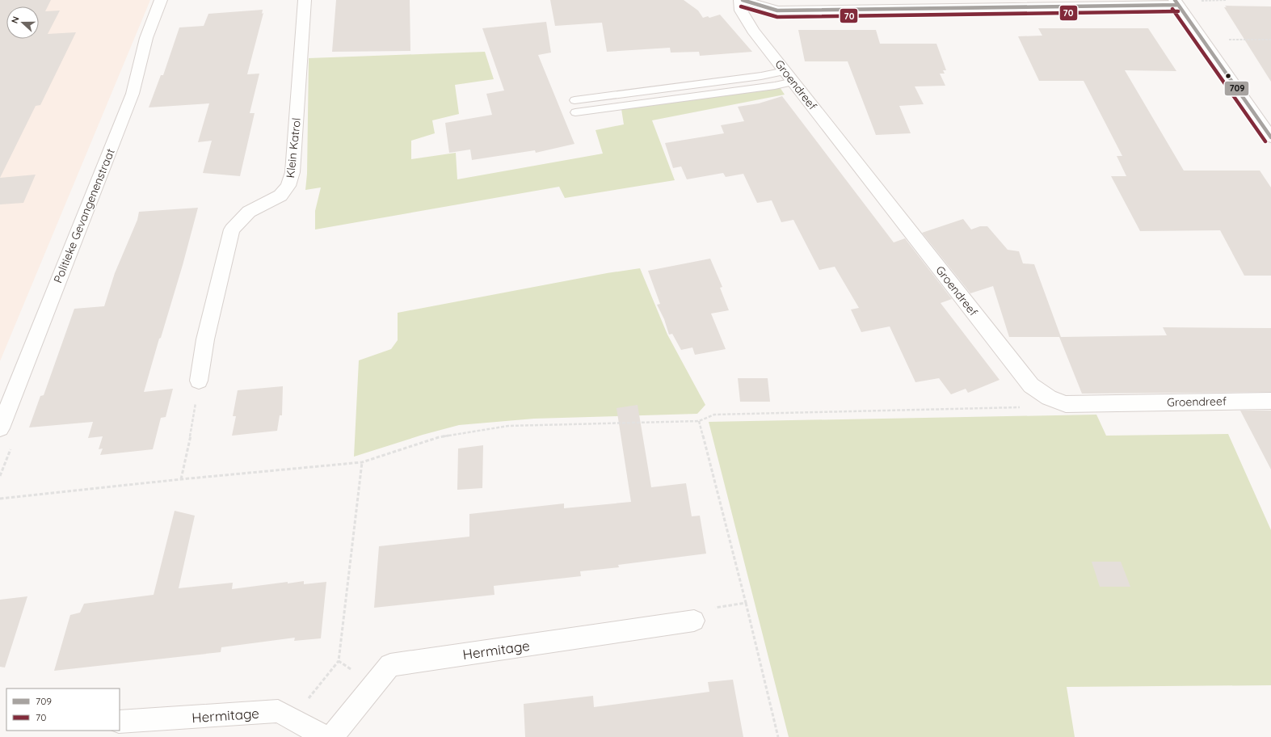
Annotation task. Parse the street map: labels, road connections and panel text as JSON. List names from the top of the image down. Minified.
{"streets":{"street":["Groendreef","Klein Katrol","Politieke Gevangenenstraat","Hermitage"]},"lines":["transit line 709","transit line 70"],"legend":["709","70"],"north":"left"}
